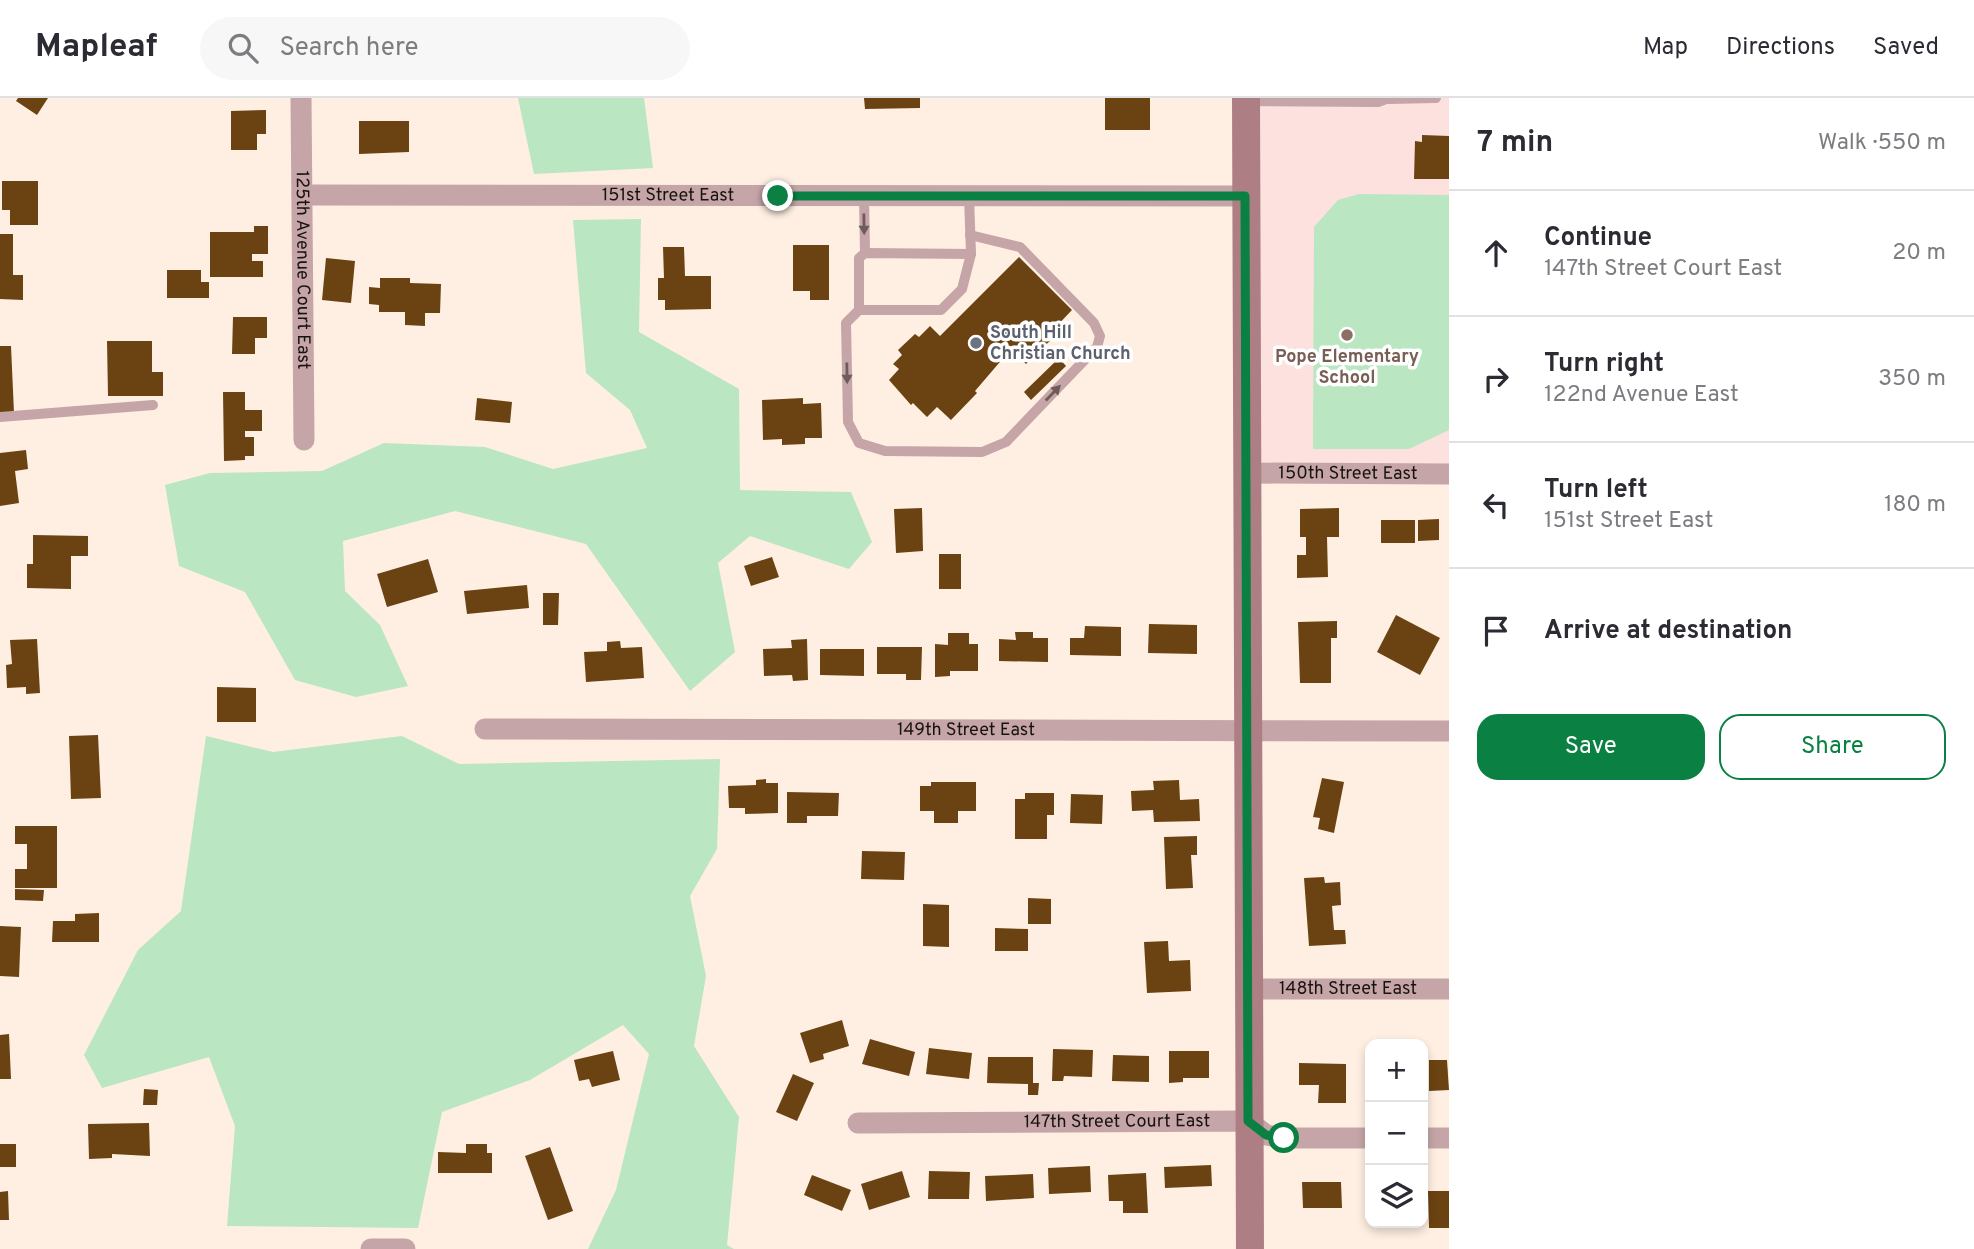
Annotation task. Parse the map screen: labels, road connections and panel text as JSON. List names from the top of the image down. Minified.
{"streets":{"street":["151st Street East","125th Avenue Court East","150th Street East","149th Street East","148th Street East","147th Street Court East"]},"crossings":[["151st Street East","125th Avenue Court East"]],"places":["Pope Elementary School","South Hill Christian Church"],"page":{"header":"Mapleaf","search":"Search here","nav":["Map","Directions","Saved"],"heading":["7 min","Walk · 550 m"],"list":[["Continue","147th Street Court East","20 m"],["Turn right","122nd Avenue East","350 m"],["Turn left","151st Street East","180 m"],"Arrive at destination"],"buttons":["Save","Share"],"map_buttons":["+","−"]}}
